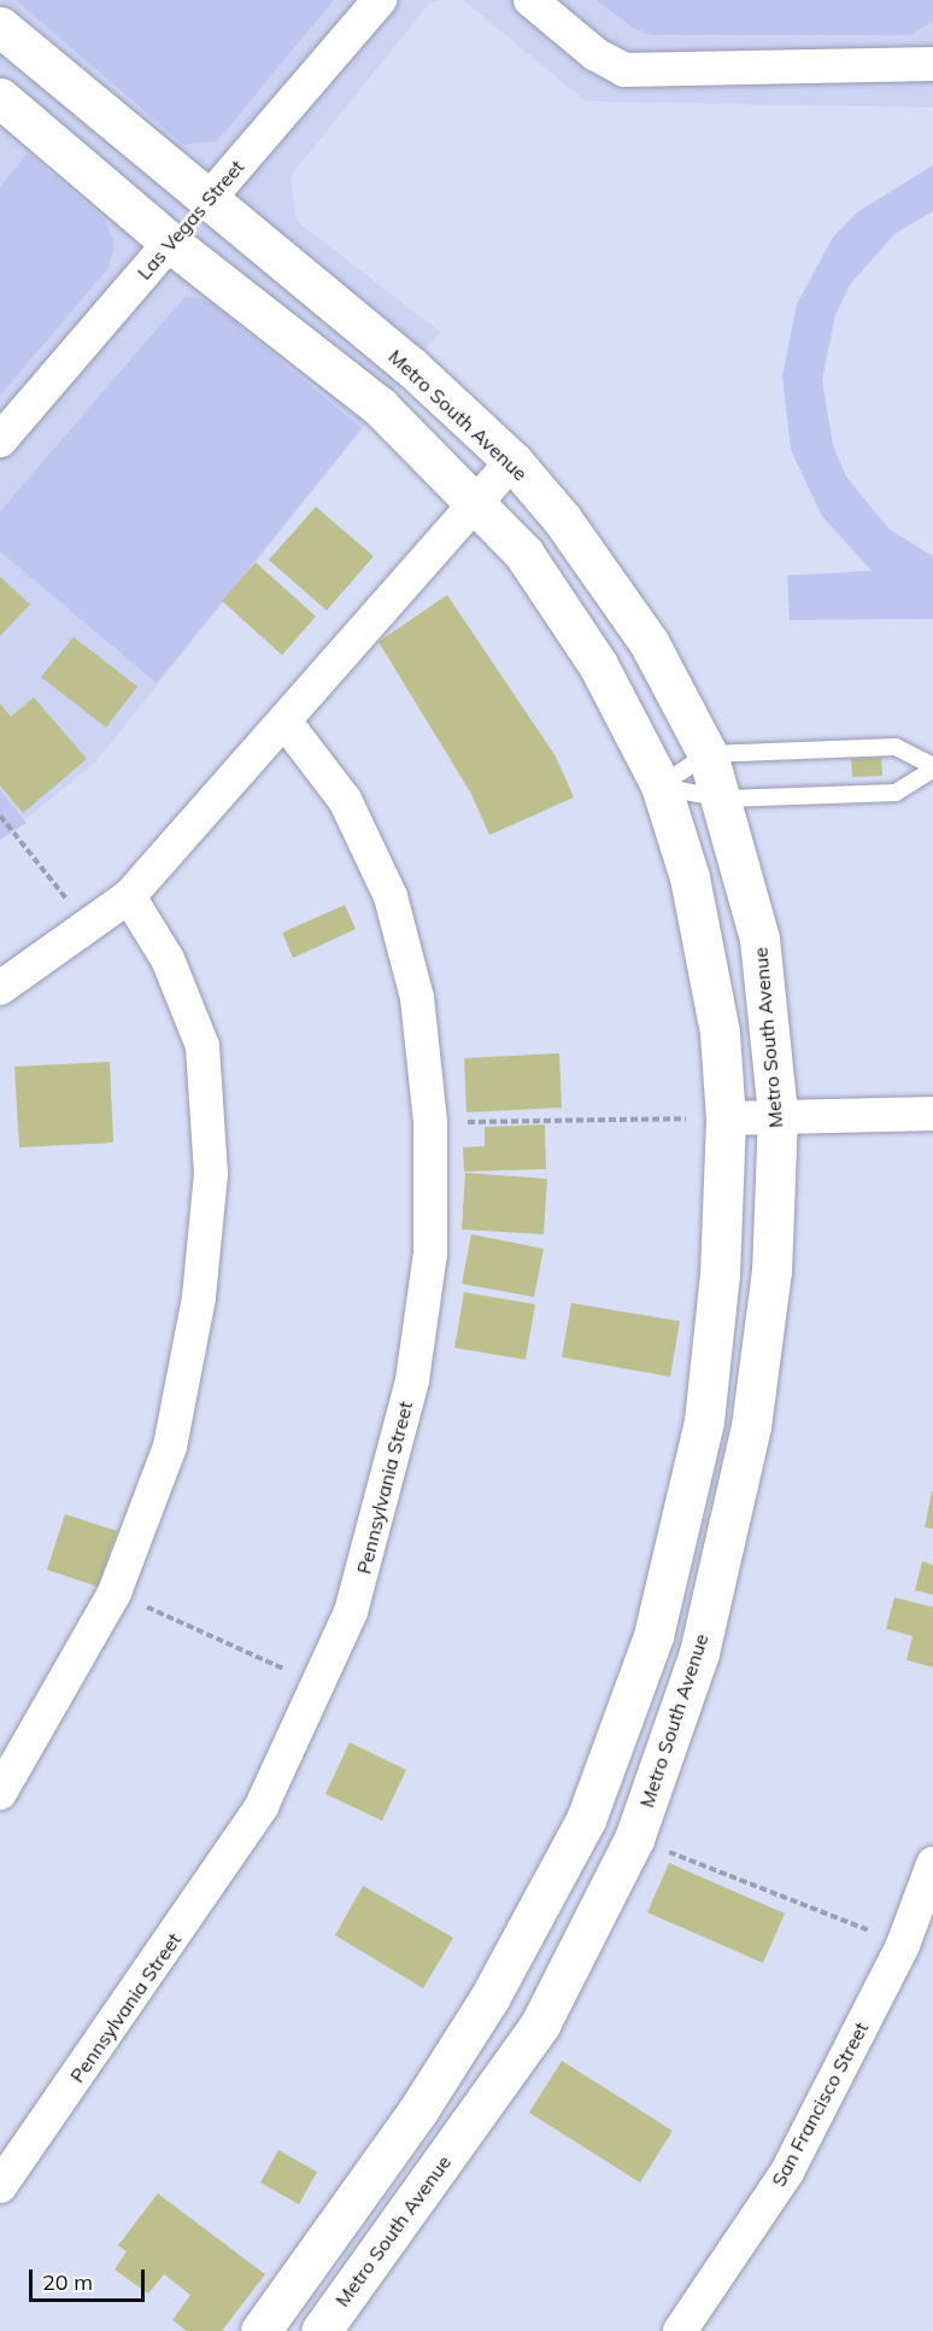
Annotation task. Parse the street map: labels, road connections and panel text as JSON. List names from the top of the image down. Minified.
{"streets":{"street":["Las Vegas Street","Metro South Avenue","Pennsylvania Street","San Francisco Street"]},"crossings":[["Las Vegas Street","Metro South Avenue"]],"scale_bar":"20 m"}
